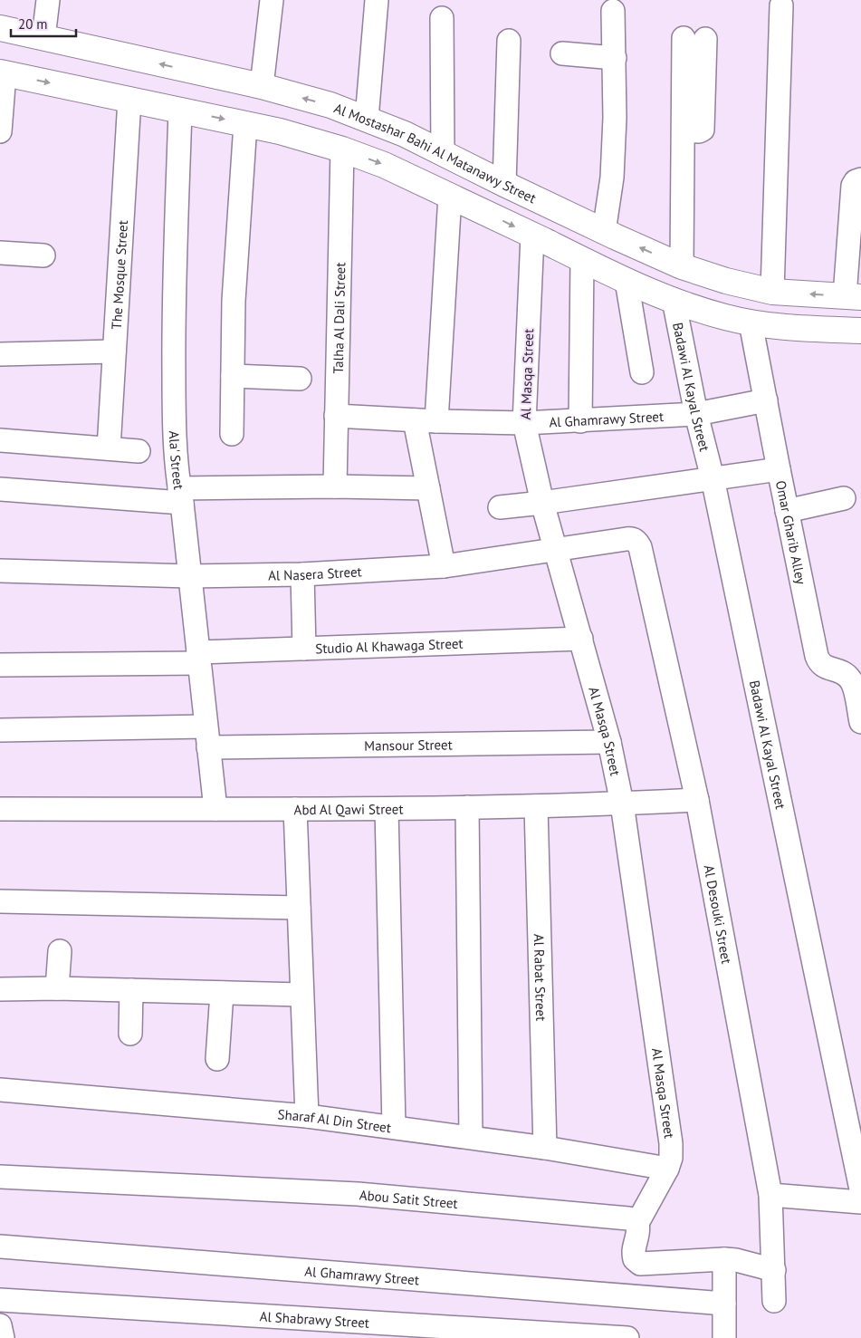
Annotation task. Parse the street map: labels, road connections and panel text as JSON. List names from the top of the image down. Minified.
{"streets":{"street":["Al Mostashar Bahi Al Matanawy Street","The Mosque Street","Talha Al Dali Street","Al Masqa Street","Badawi Al Kayal Street","Al Ghamrawy Street","Ala' Street","Omar Gharib Alley","Al Nasera Street","Studio Al Khawaga Street","Mansour Street","Abd Al Qawi Street","Al Desouki Street","Al Rabat Street","Sharaf Al Din Street","Abou Satit Street","Al Shabrawy Street"]},"crossings":[["Talha Al Dali Street","Al Ghamrawy Street"],["Al Masqa Street","Al Ghamrawy Street"],["Al Masqa Street","Al Nasera Street"],["Al Masqa Street","Studio Al Khawaga Street"],["Al Masqa Street","Mansour Street"],["Al Masqa Street","Abd Al Qawi Street"],["Al Masqa Street","Sharaf Al Din Street"],["Al Masqa Street","Abou Satit Street"],["Badawi Al Kayal Street","Al Ghamrawy Street"],["Al Ghamrawy Street","Omar Gharib Alley"],["Ala' Street","Al Nasera Street"],["Ala' Street","Studio Al Khawaga Street"],["Ala' Street","Mansour Street"],["Ala' Street","Abd Al Qawi Street"],["Al Nasera Street","Al Desouki Street"],["Abd Al Qawi Street","Al Desouki Street"],["Abd Al Qawi Street","Al Rabat Street"],["Al Rabat Street","Sharaf Al Din Street"]],"scale_bar":"20 m"}
